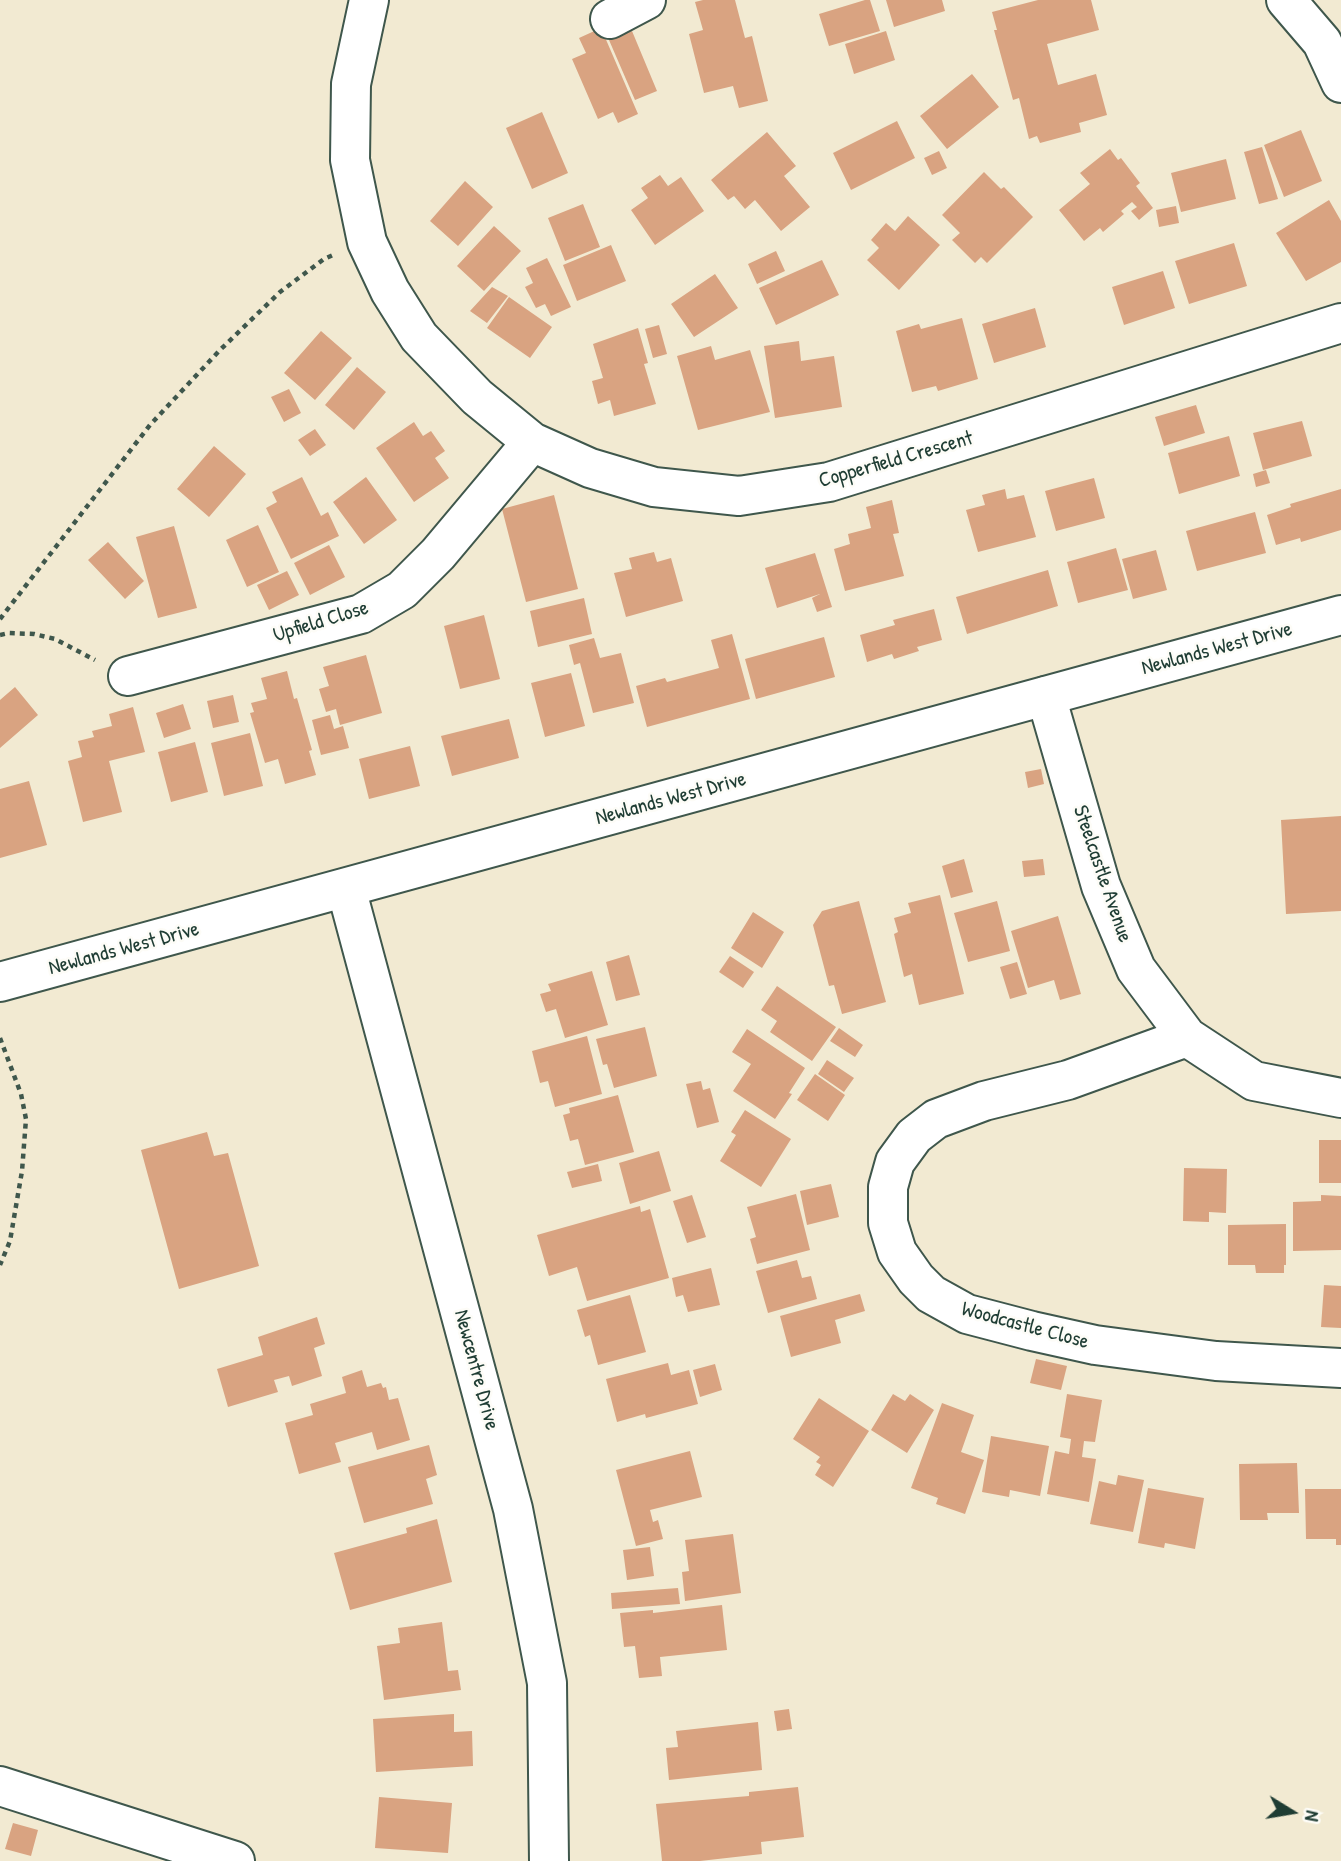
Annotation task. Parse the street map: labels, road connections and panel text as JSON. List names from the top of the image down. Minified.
{"streets":{"street":["Copperfield Crescent","Upfield Close","Newlands West Drive","Steelcastle Avenue","Woodcastle Close","Newcentre Drive"]},"crossings":[["Copperfield Crescent","Upfield Close"],["Newlands West Drive","Steelcastle Avenue"],["Newlands West Drive","Newcentre Drive"],["Steelcastle Avenue","Woodcastle Close"]],"north":"right"}
